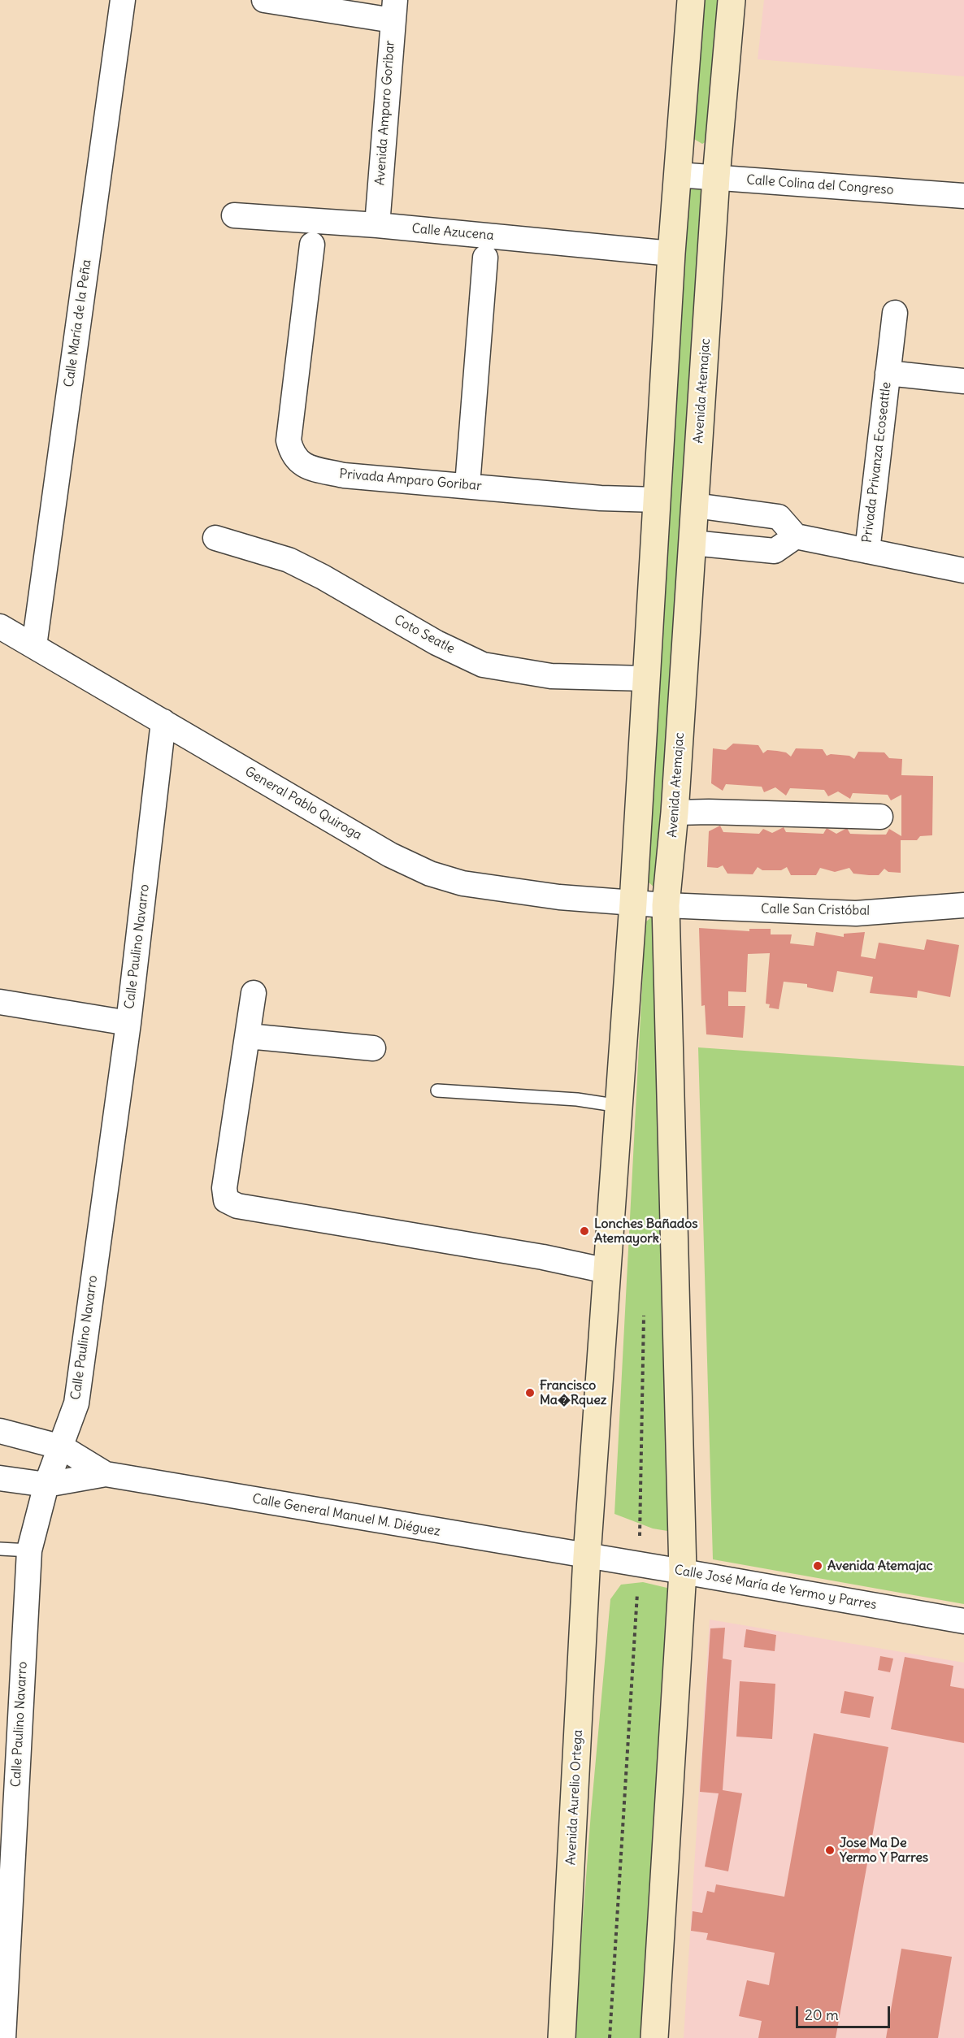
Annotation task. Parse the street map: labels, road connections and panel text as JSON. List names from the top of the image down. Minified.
{"streets":{"main road":["Avenida Atemajac","Avenida Aurelio Ortega"],"street":["Avenida Amparo Goribar","Calle Colina del Congreso","Calle Azucena","Calle María de la Peña","Privada Privanza Ecoseattle","Privada Amparo Goribar","Coto Seatle","General Pablo Quiroga","Calle San Cristóbal","Calle Paulino Navarro","Calle General Manuel M. Diéguez","Calle José María de Yermo y Parres"]},"crossings":[["Avenida Amparo Goribar","Calle Azucena"],["Calle Colina del Congreso","Avenida Atemajac"],["Calle María de la Peña","General Pablo Quiroga"],["Avenida Atemajac","General Pablo Quiroga"],["Avenida Atemajac","Calle San Cristóbal"],["Avenida Atemajac","Calle José María de Yermo y Parres"],["General Pablo Quiroga","Calle San Cristóbal"],["General Pablo Quiroga","Calle Paulino Navarro"],["Calle Paulino Navarro","Calle General Manuel M. Diéguez"],["Calle General Manuel M. Diéguez","Calle José María de Yermo y Parres"],["Calle General Manuel M. Diéguez","Avenida Aurelio Ortega"],["Calle José María de Yermo y Parres","Avenida Aurelio Ortega"]],"places":["Lonches Bañados Atemayork","Francisco Ma�Rquez","Avenida Atemajac","Jose Ma De Yermo Y Parres"],"scale_bar":"20 m"}
